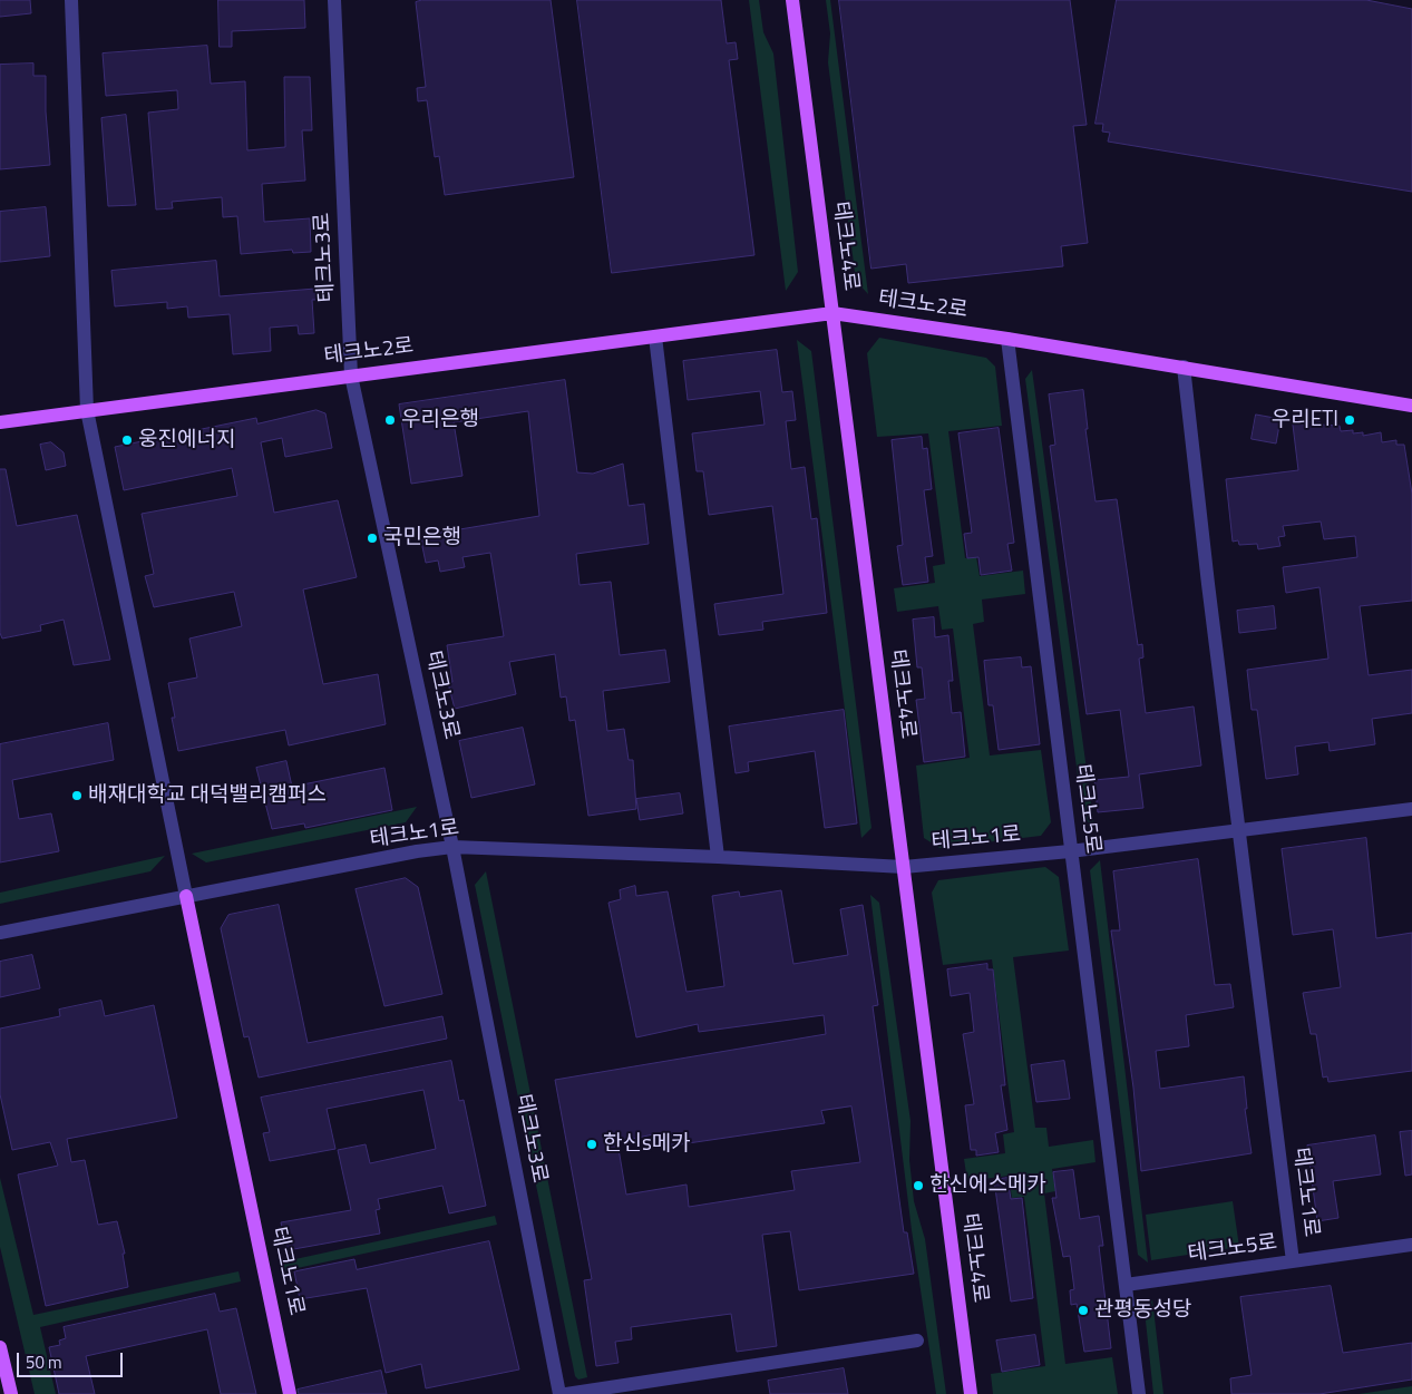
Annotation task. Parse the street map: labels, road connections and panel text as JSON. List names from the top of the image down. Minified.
{"streets":{"main road":["테크노4로","테크노2로","테크노1로"],"street":["테크노3로","테크노5로"]},"crossings":[["테크노4로","테크노2로"],["테크노4로","테크노1로"],["테크노3로","테크노2로"],["테크노3로","테크노1로"],["테크노2로","테크노5로"],["테크노2로","테크노1로"],["테크노5로","테크노1로"]],"places":["우리은행","우리ETI","웅진에너지","국민은행","배재대학교 대덕밸리캠퍼스","한신s메카","한신에스메카","관평동성당"],"scale_bar":"50 m"}
